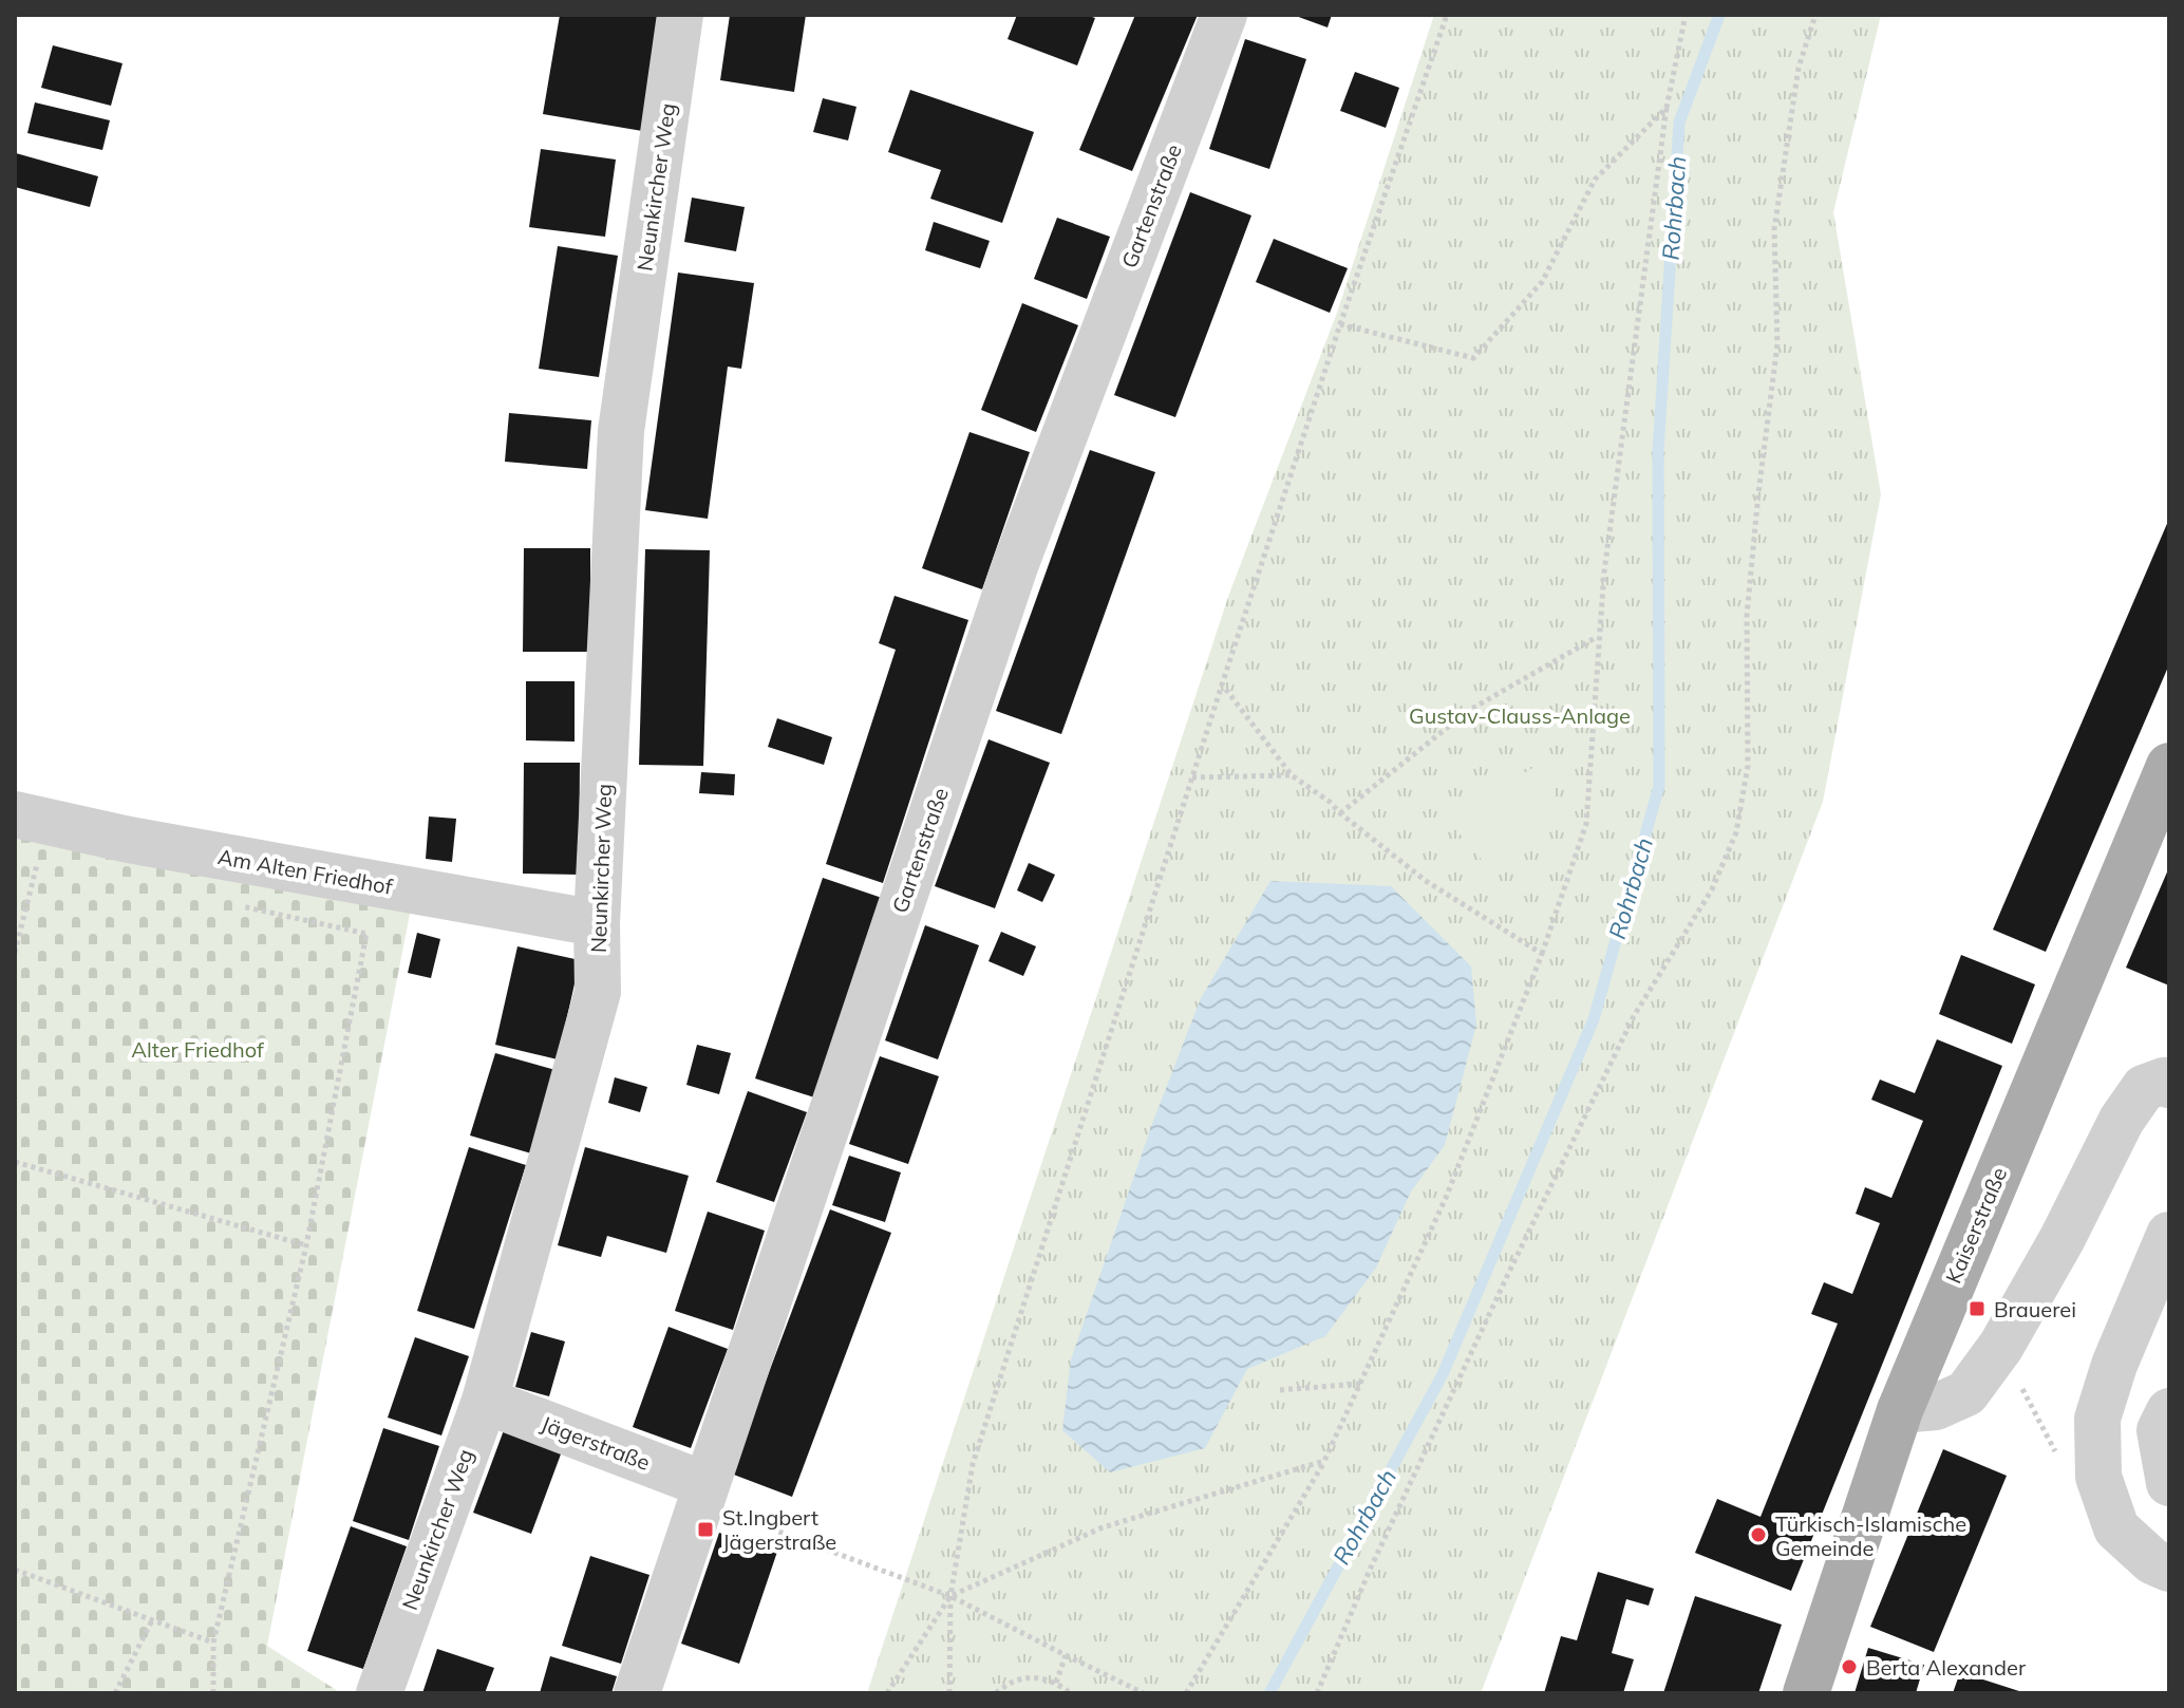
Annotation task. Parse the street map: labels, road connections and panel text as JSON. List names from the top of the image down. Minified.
{"streets":{"main road":["Kaiserstraße"],"street":["Neunkircher Weg","Gartenstraße","Am Alten Friedhof","Jägerstraße"]},"crossings":[["Neunkircher Weg","Am Alten Friedhof"],["Neunkircher Weg","Jägerstraße"],["Gartenstraße","Jägerstraße"]],"water":["Rohrbach"],"parks":["Gustav-Clauss-Anlage","Alter Friedhof"],"places":{"transit":["Brauerei","St.Ingbert Jägerstraße"],"other":["Türkisch-Islamische Gemeinde","Berta Alexander"]}}
